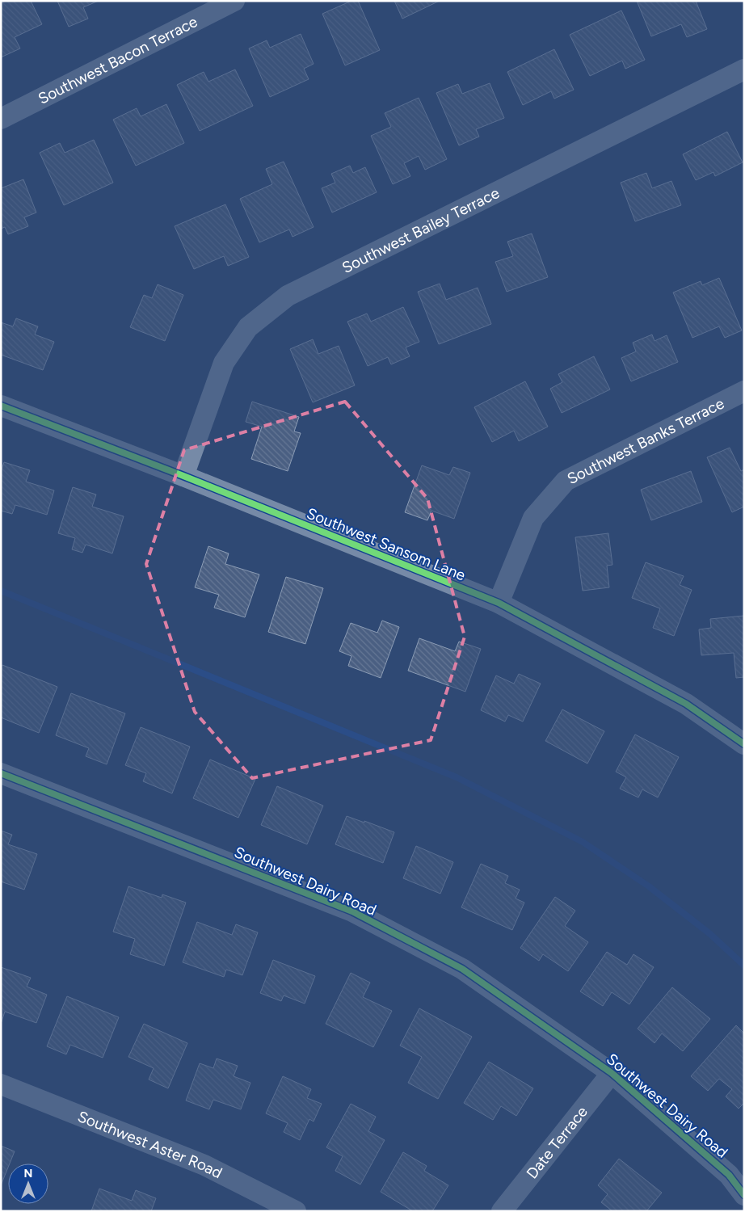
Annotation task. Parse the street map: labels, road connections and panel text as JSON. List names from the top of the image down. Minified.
{"streets":{"street":["Southwest Bacon Terrace","Southwest Bailey Terrace","Southwest Banks Terrace","Southwest Sansom Lane","Southwest Dairy Road","Date Terrace","Southwest Aster Road"]},"crossings":[["Southwest Bailey Terrace","Southwest Sansom Lane"],["Southwest Banks Terrace","Southwest Sansom Lane"],["Southwest Dairy Road","Date Terrace"]],"north":"top"}
